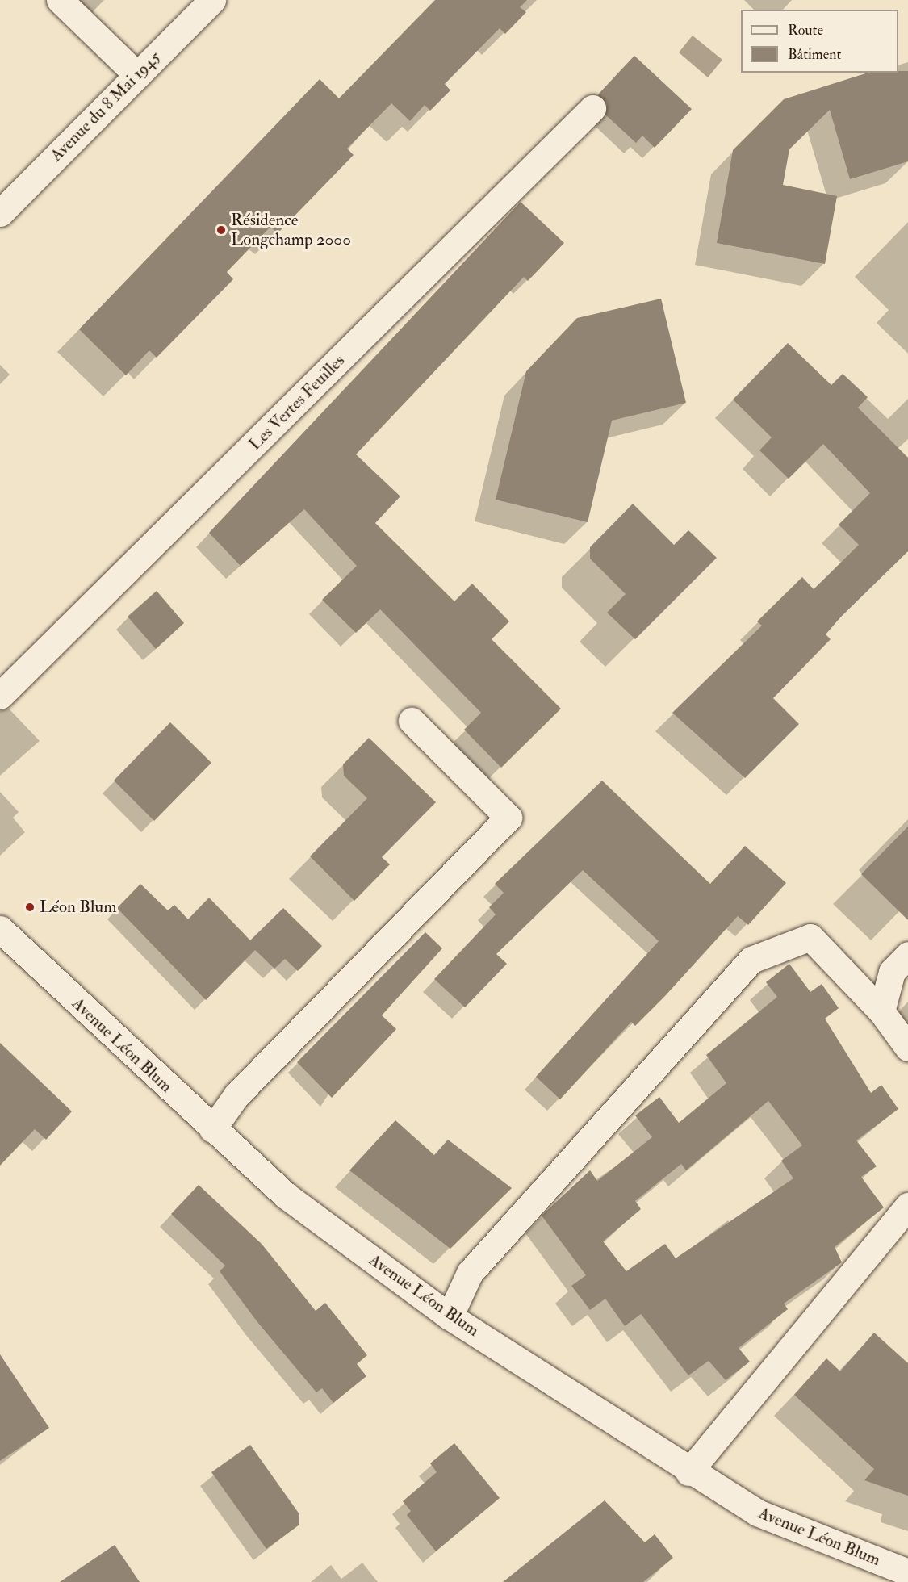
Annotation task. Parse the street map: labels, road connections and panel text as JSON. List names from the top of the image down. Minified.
{"streets":{"street":["Avenue du 8 Mai 1945","Les Vertes Feuilles","Avenue Léon Blum"]},"places":["Résidence Longchamp 2000","Léon Blum"],"legend":["Route","Bâtiment"]}
